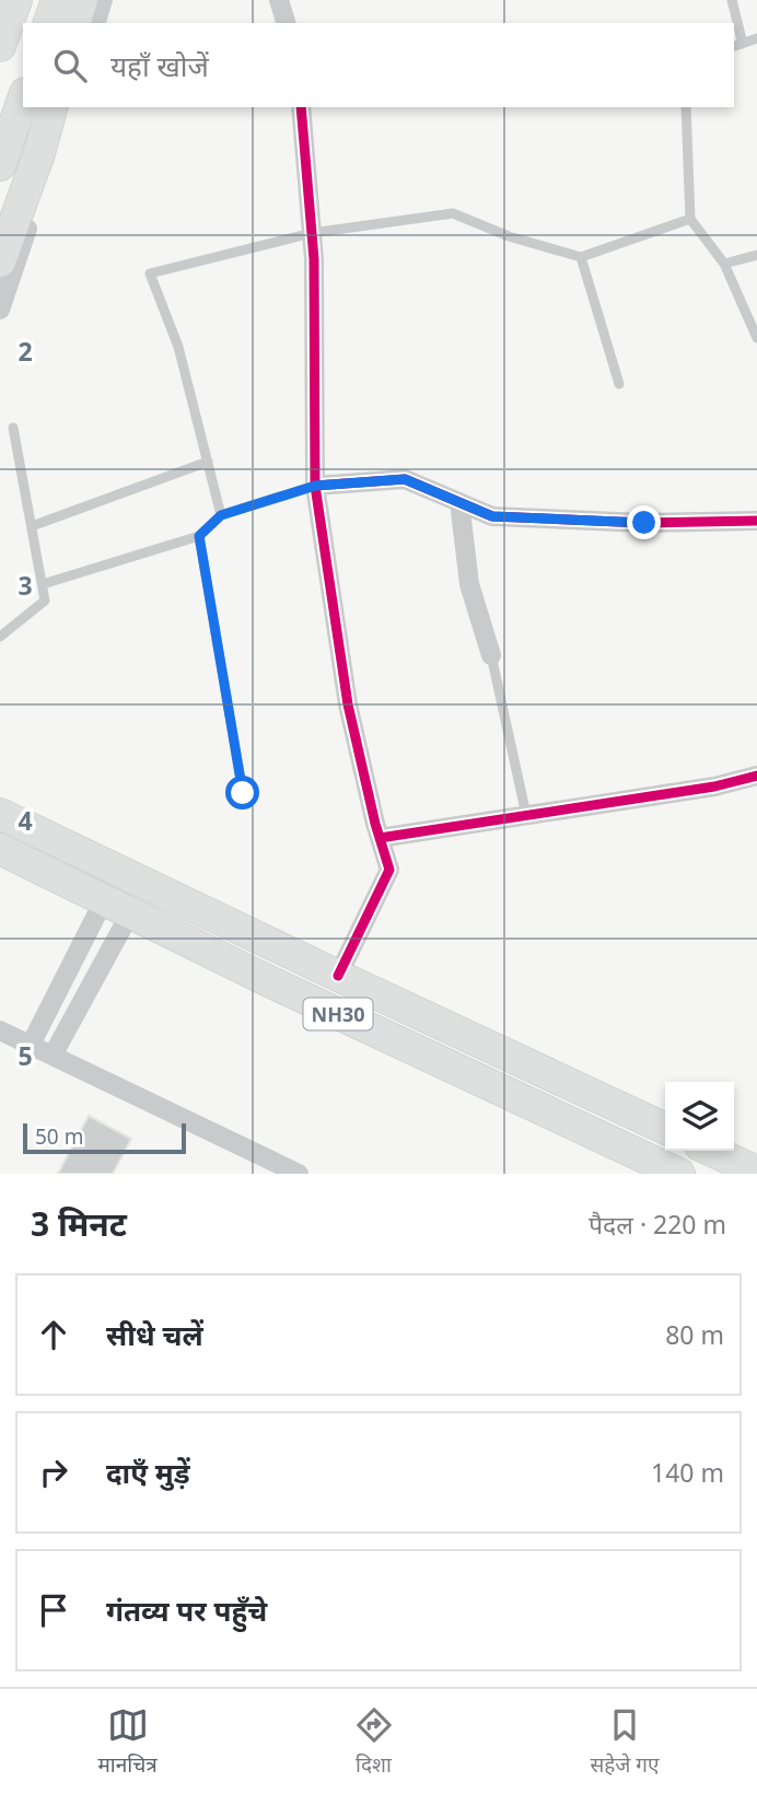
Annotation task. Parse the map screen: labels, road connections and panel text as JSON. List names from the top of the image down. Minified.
{"streets":{"highway":["NH30"]},"scale_bar":"50 m","page":{"search":"यहाँ खोजें","scale":"50 m","heading":["3 मिनट","पैदल · 220 m"],"list":[["सीधे चलें","80 m"],["दाएँ मुड़ें","140 m"],"गंतव्य पर पहुँचे"],"nav":["मानचित्र","दिशा","सहेजे गए"]},"grid":{"rows":["2","3","4","5"]}}
